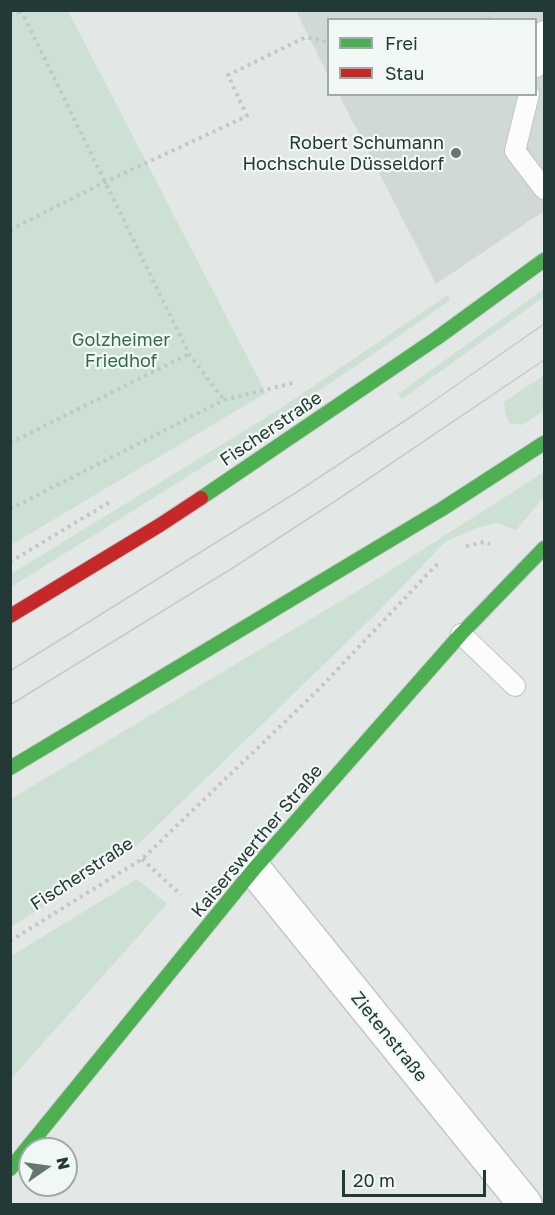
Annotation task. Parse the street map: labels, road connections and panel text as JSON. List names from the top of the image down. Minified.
{"streets":{"main road":["Fischerstraße","Kaiserswerther Straße"],"street":["Zietenstraße"]},"crossings":[["Kaiserswerther Straße","Zietenstraße"]],"parks":["Golzheimer Friedhof"],"places":["Robert Schumann Hochschule Düsseldorf"],"legend":["Frei","Stau"],"scale_bar":"20 m","north":"right"}
